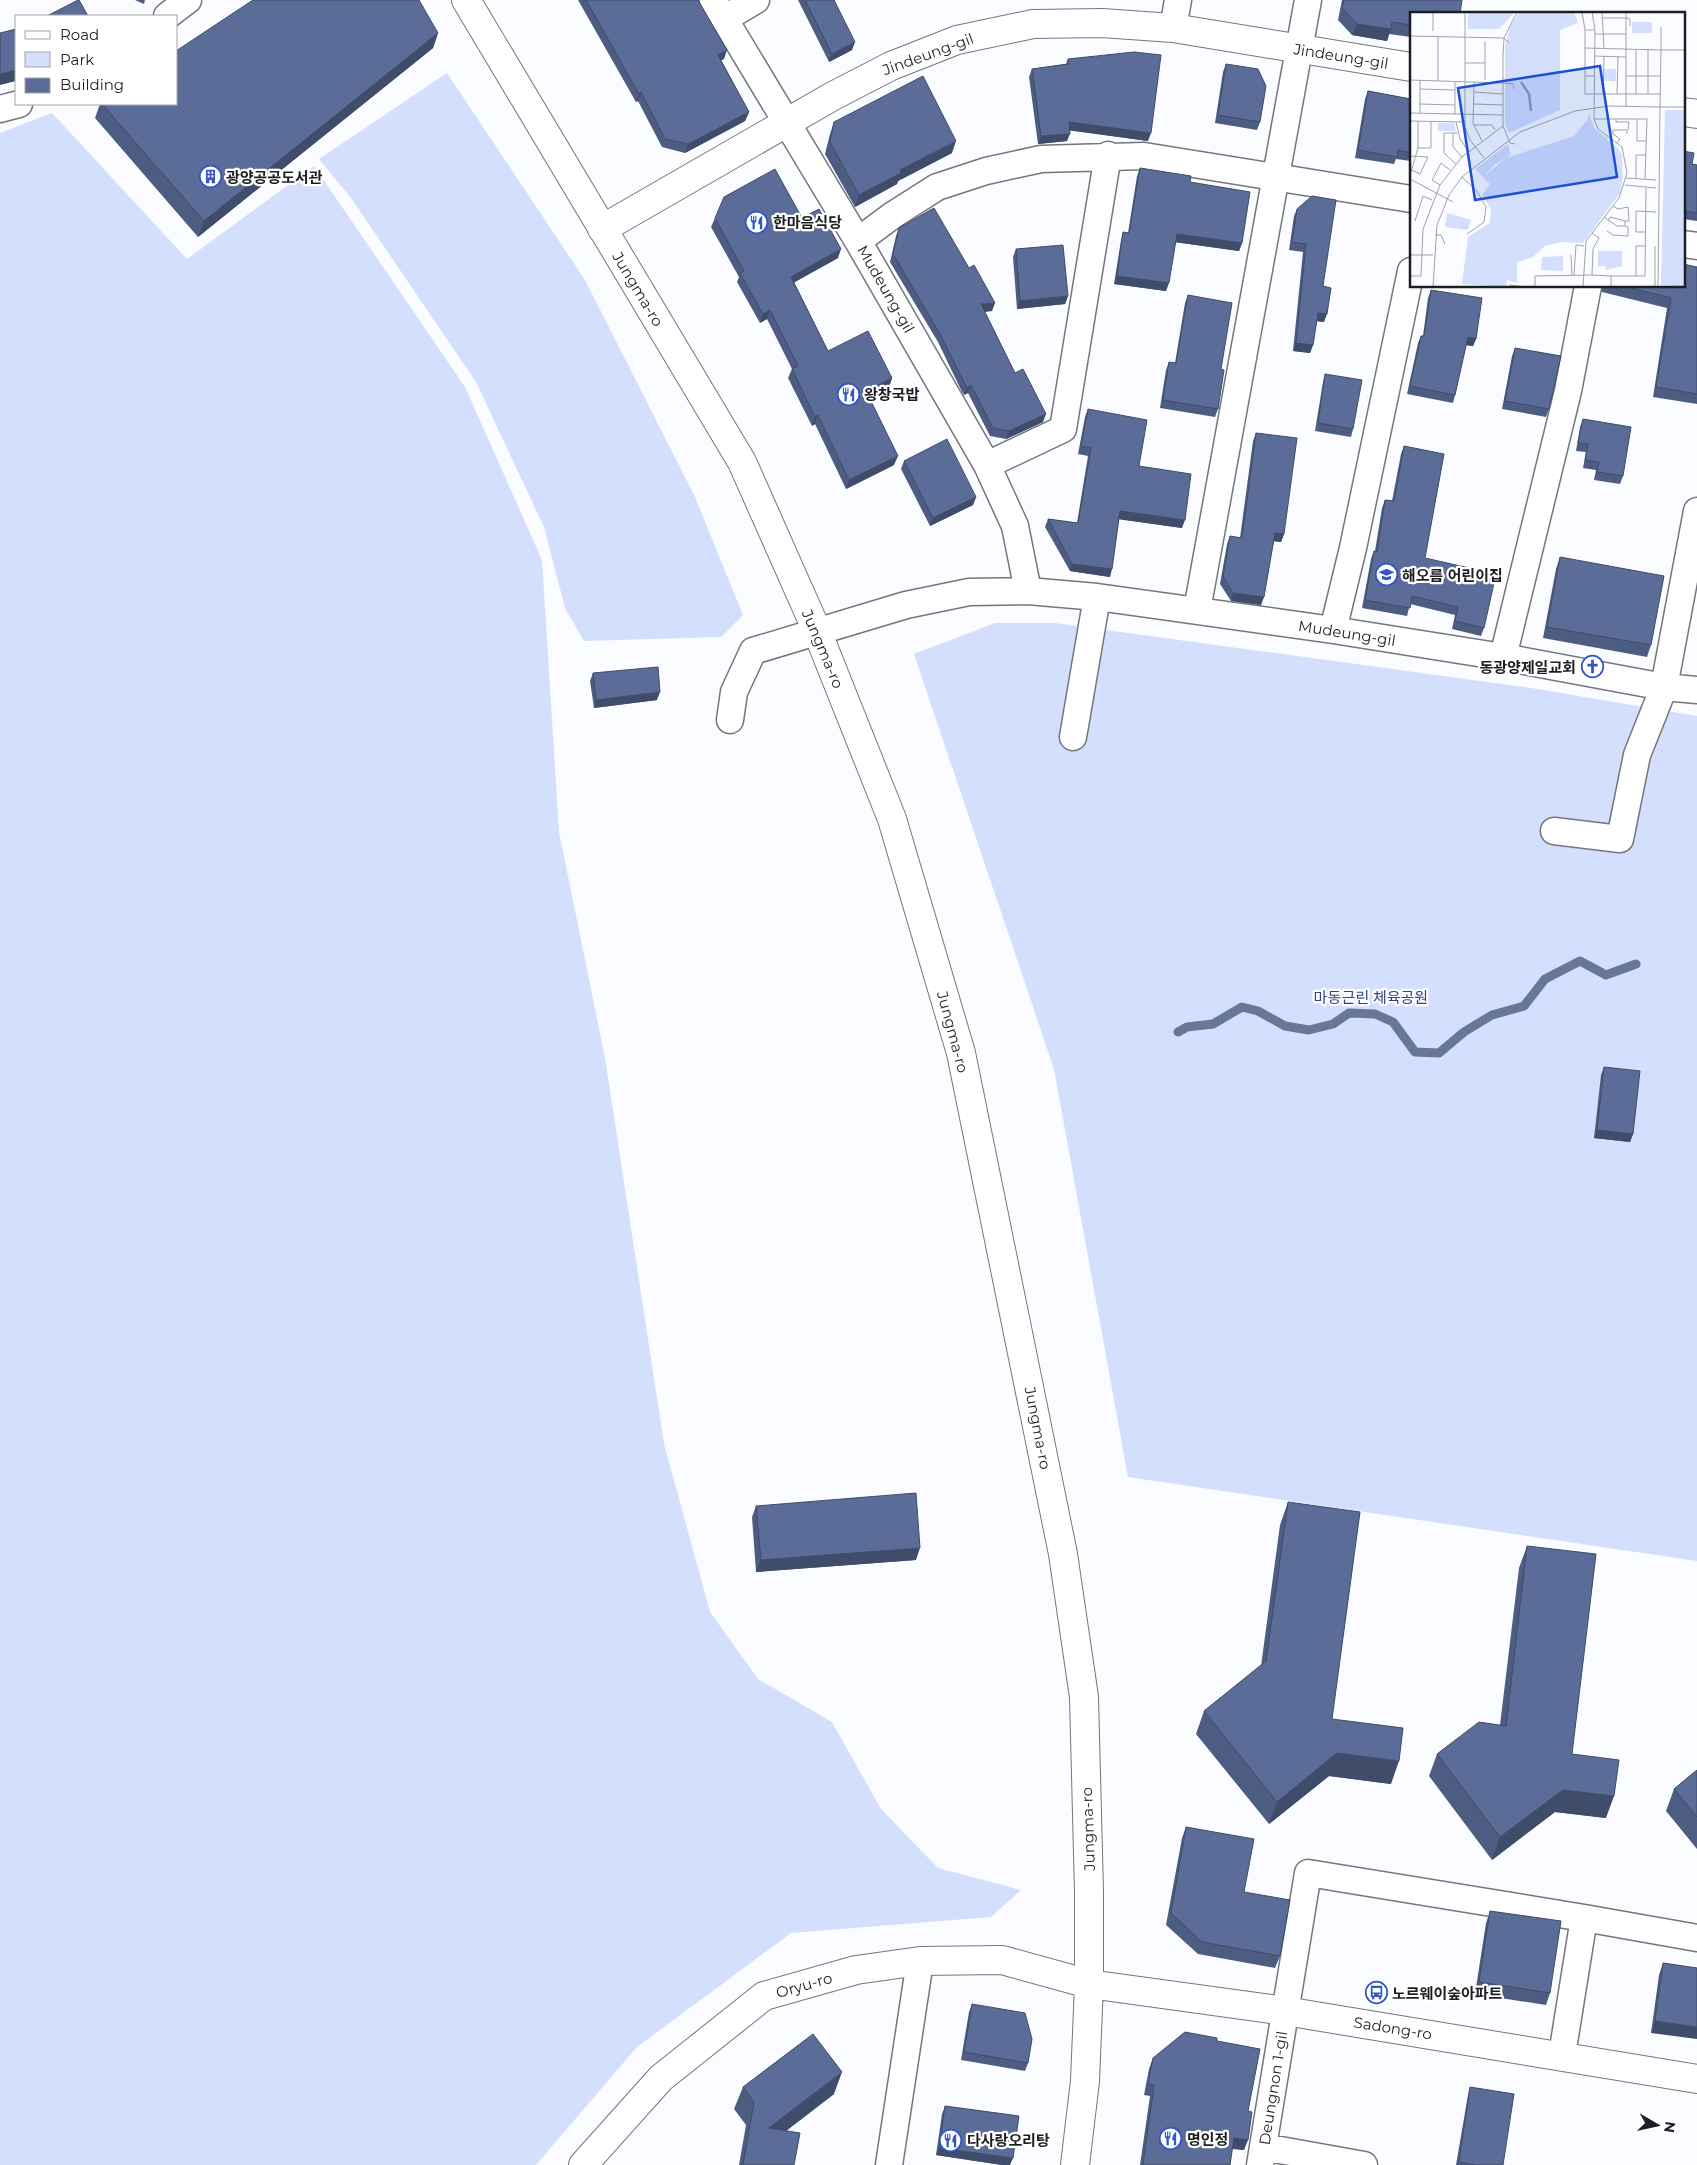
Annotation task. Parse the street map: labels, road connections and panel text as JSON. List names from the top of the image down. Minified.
{"streets":{"main road":["Jindeung-gil","Jungma-ro","Oryu-ro","Sadong-ro"],"street":["Mudeung-gil","Deungnon 1-gil"]},"crossings":[["Jindeung-gil","Jungma-ro"],["Jindeung-gil","Mudeung-gil"],["Jungma-ro","Mudeung-gil"],["Jungma-ro","Oryu-ro"],["Jungma-ro","Sadong-ro"],["Oryu-ro","Sadong-ro"],["Sadong-ro","Deungnon 1-gil"]],"parks":["마동근린 체육공원"],"places":{"building":["광양공공도서관"],"restaurant":["한마음식당","왕창국밥","명인정","다사랑오리탕"],"school or university":["해오름 어린이집"],"church":["동광양제일교회"],"bus stop":["노르웨이숲아파트"]},"legend":["Road","Park","Building"],"north":"right"}
